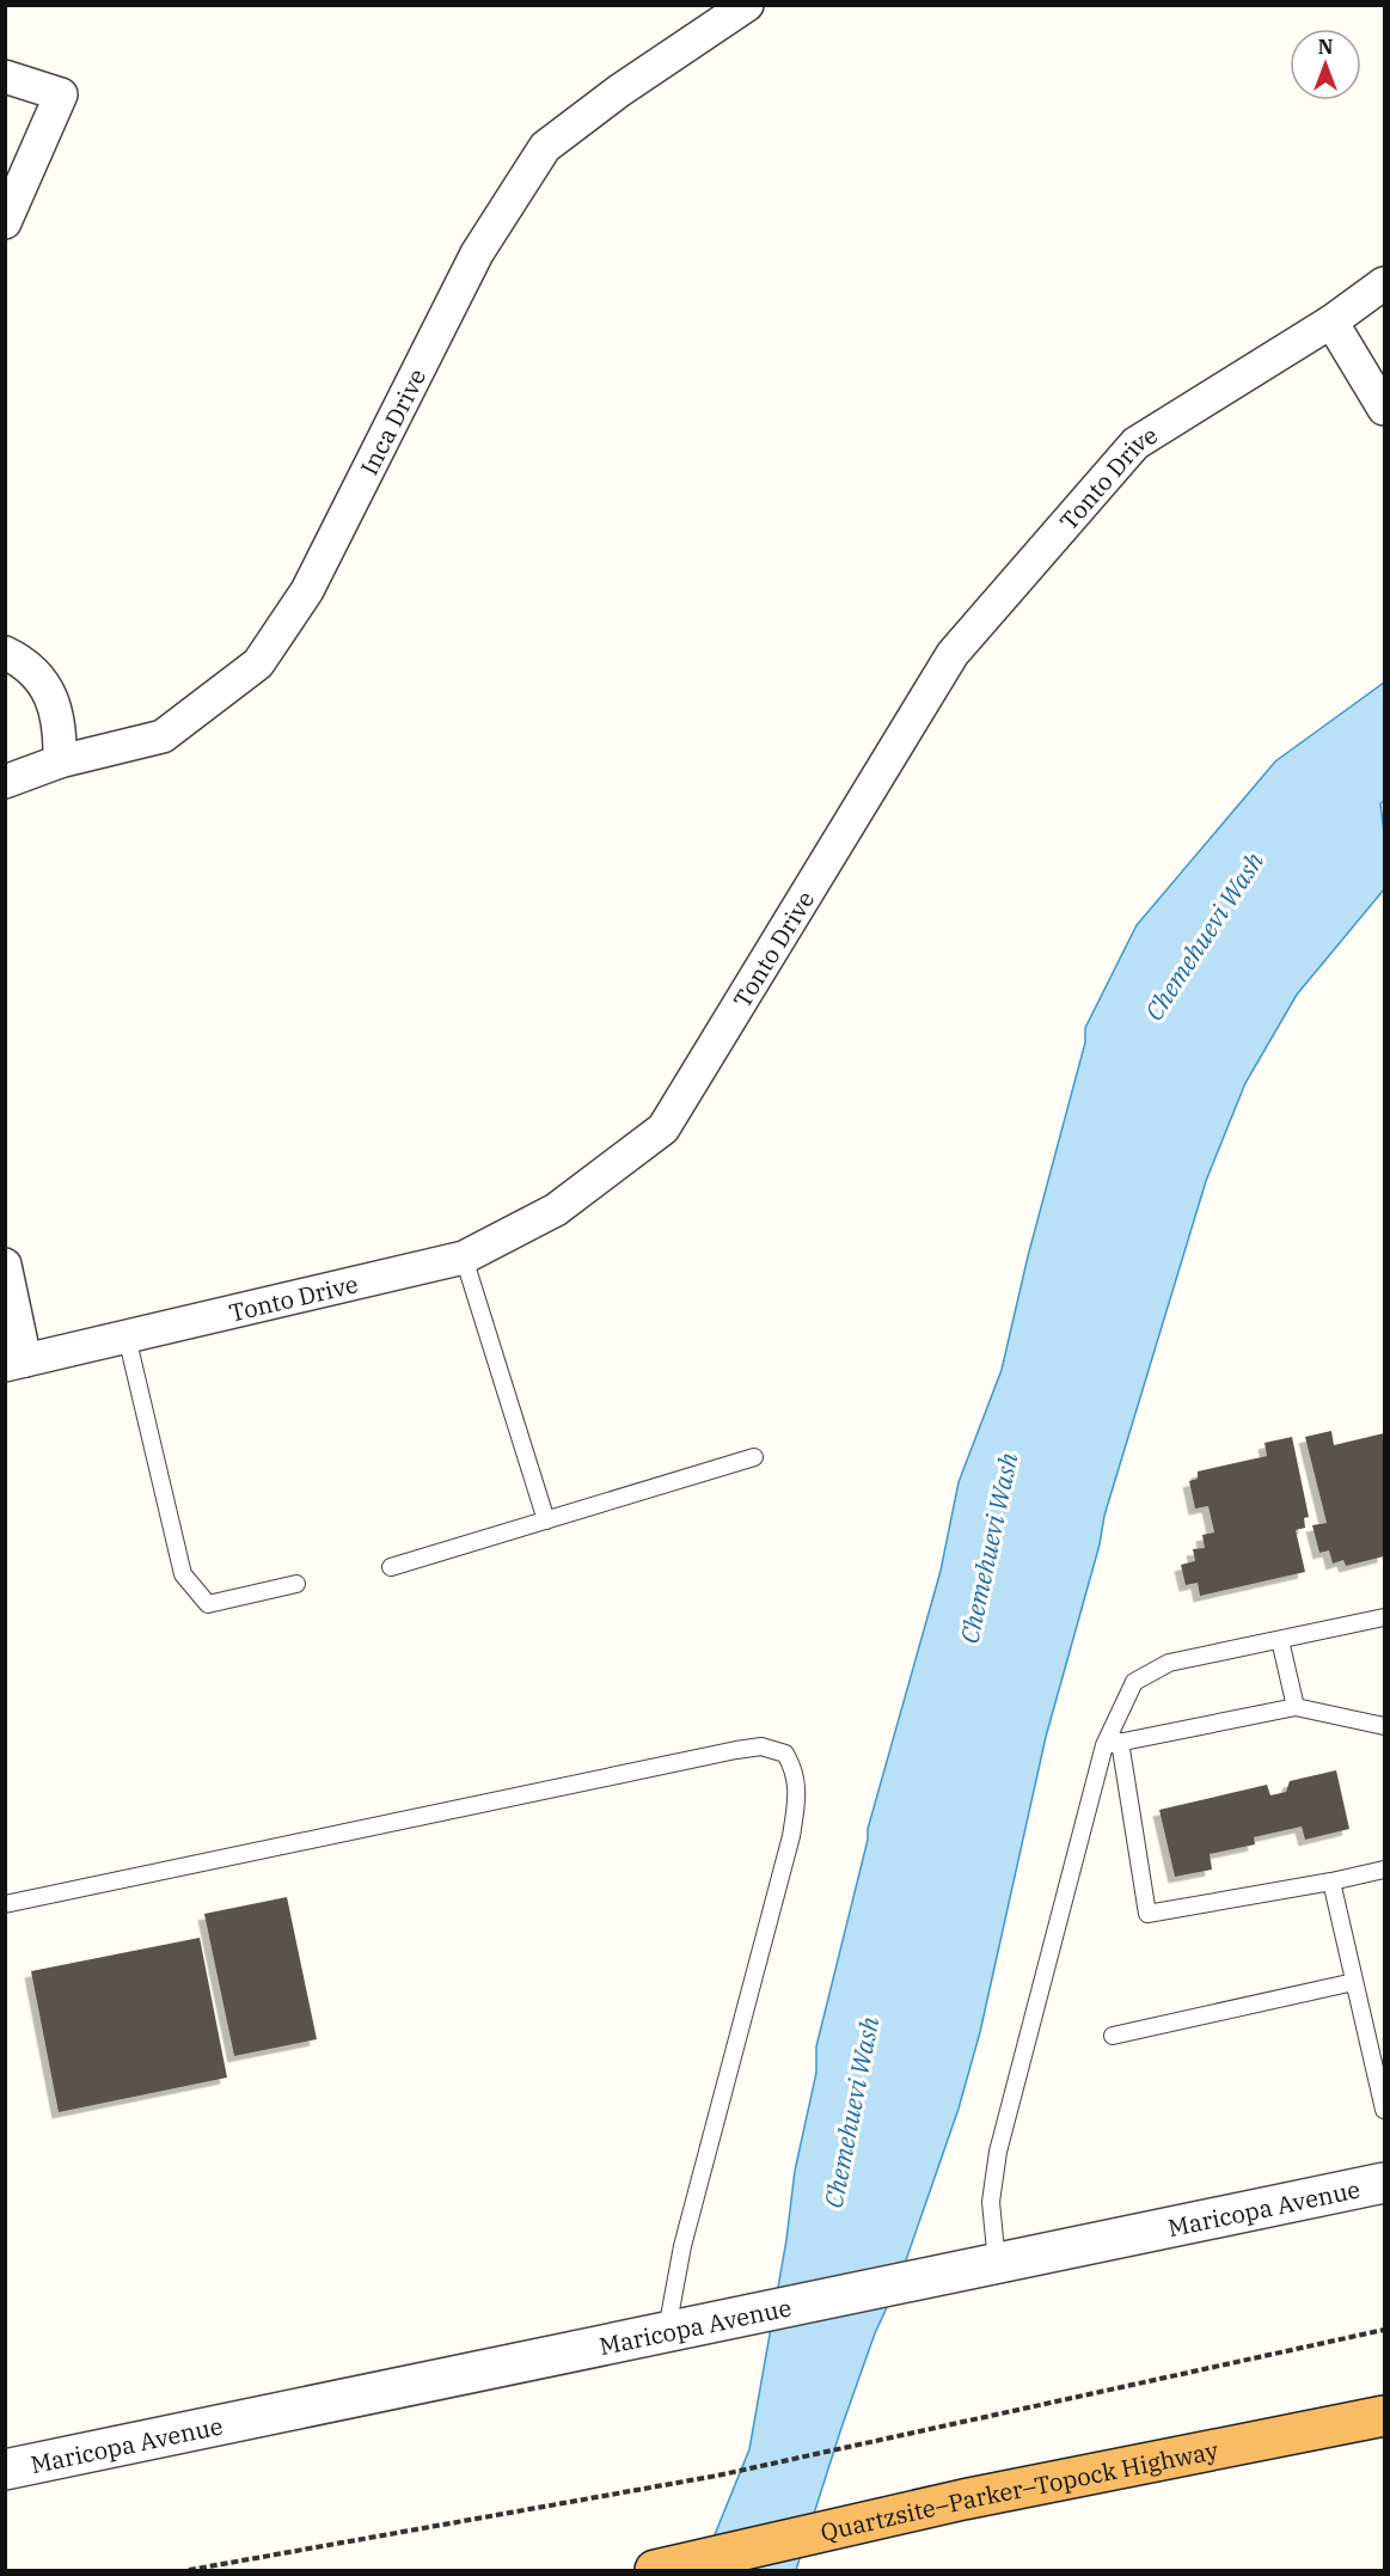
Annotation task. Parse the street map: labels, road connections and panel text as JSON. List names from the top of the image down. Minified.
{"streets":{"highway":["Quartzsite–Parker–Topock Highway"],"street":["Inca Drive","Tonto Drive","Maricopa Avenue"]},"water":["Chemehuevi Wash"],"north":"top"}
